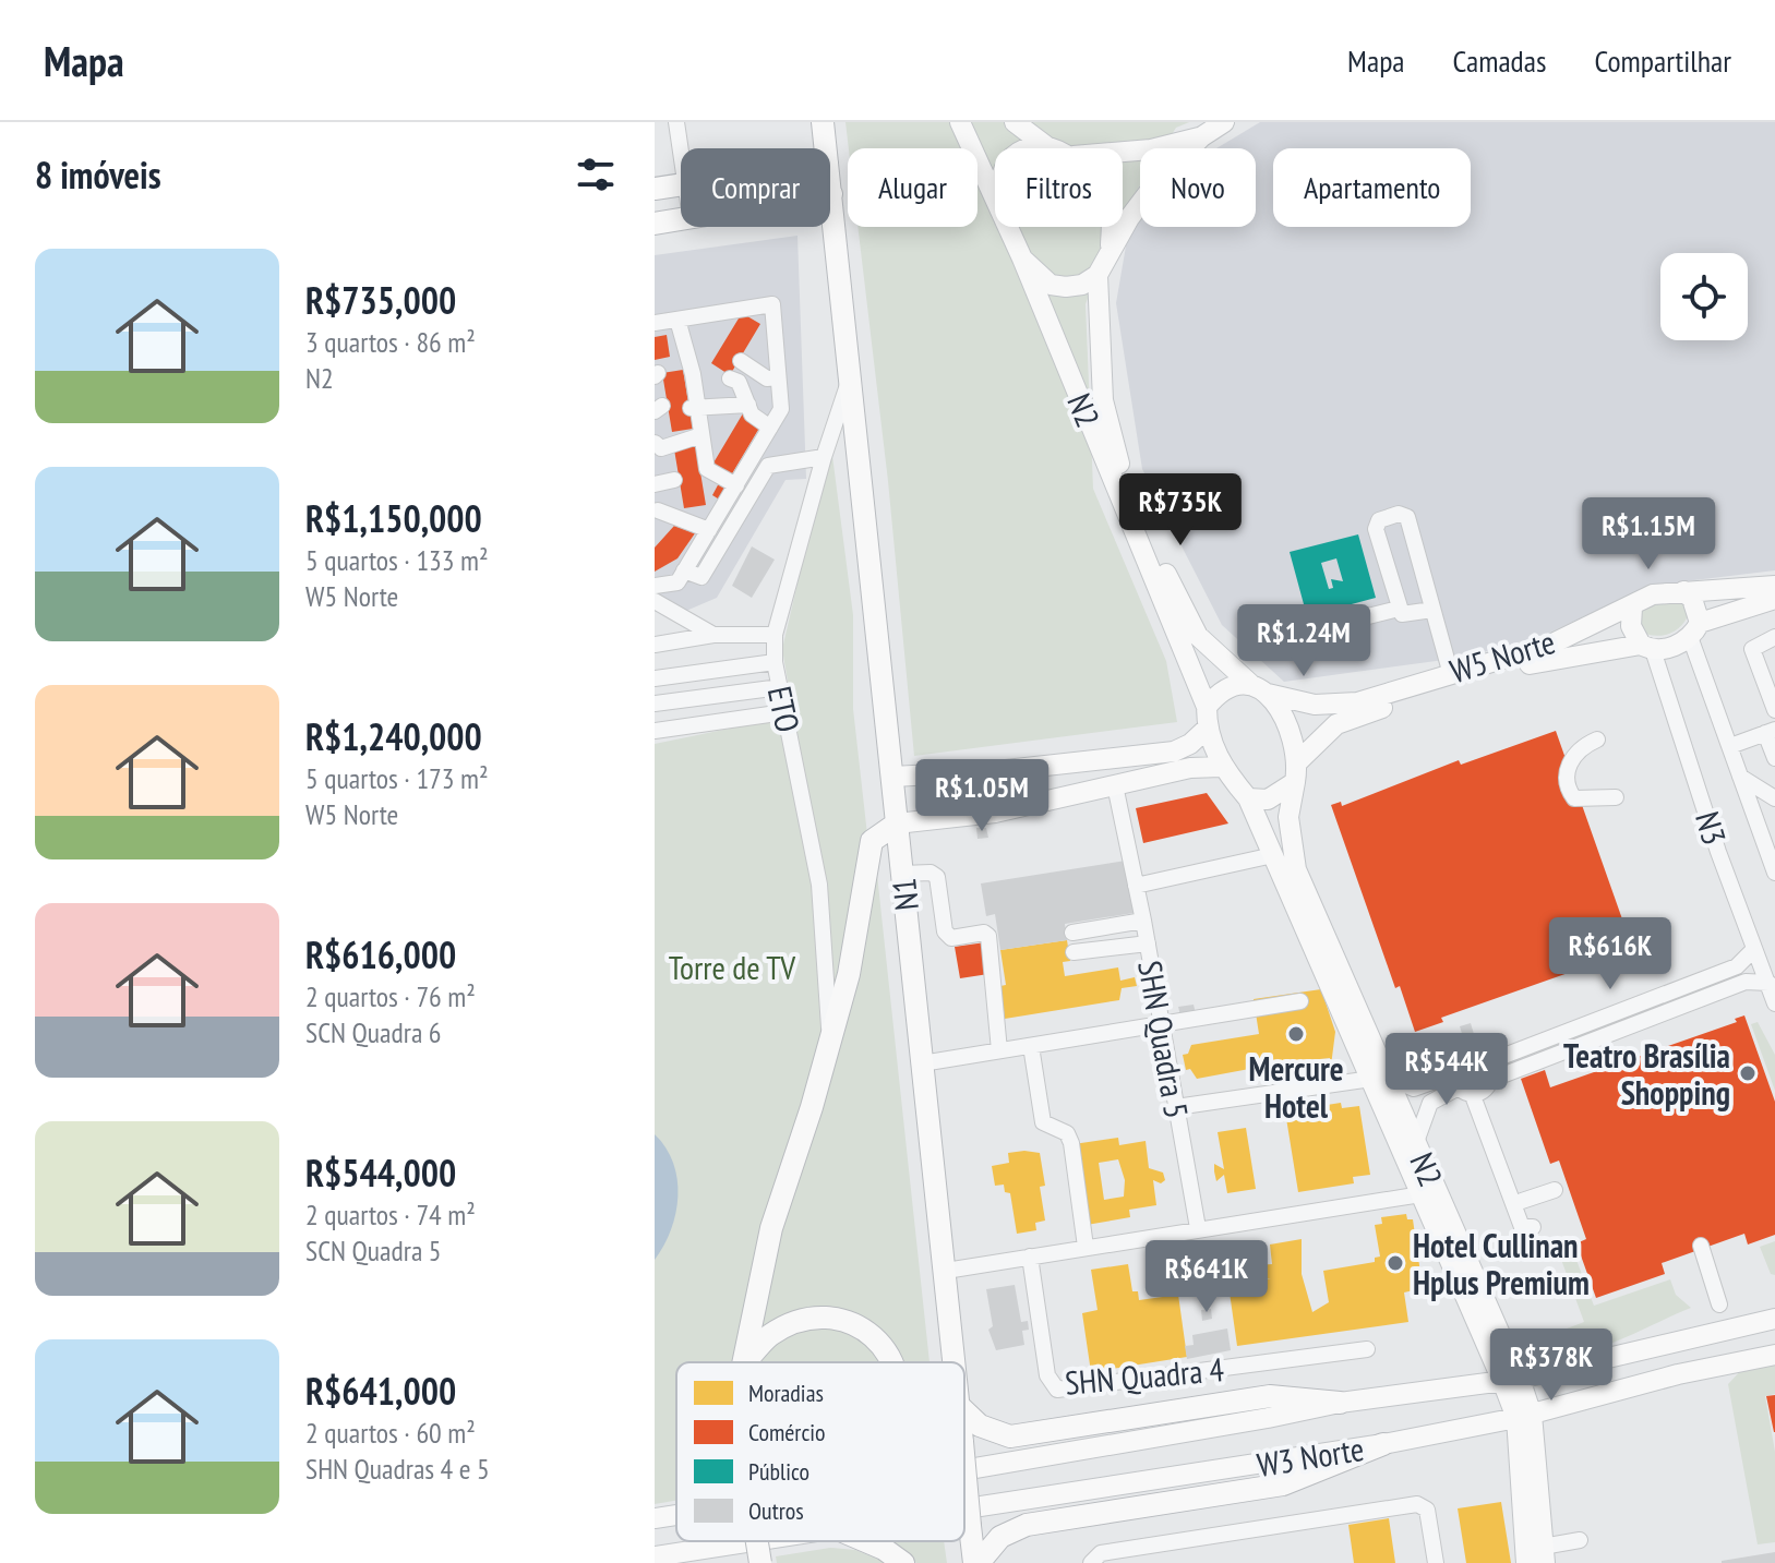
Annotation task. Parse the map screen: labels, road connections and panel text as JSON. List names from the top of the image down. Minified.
{"streets":{"highway":["N1"],"main road":["N2","W5 Norte","W3 Norte"],"street":["ETO","N3","SHN Quadra 5","SHN Quadra 4"]},"crossings":[["N2","W5 Norte"],["N2","W3 Norte"],["W5 Norte","N3"],["ETO","N1"]],"parks":["Torre de TV"],"places":["Mercure Hotel","Teatro Brasília Shopping","Hotel Cullinan Hplus Premium"],"legend":["Moradias","Comércio","Público","Outros"],"page":{"header":"Mapa","nav":["Mapa","Camadas","Compartilhar"],"heading":"8 imóveis","chip":["Comprar","Alugar","Filtros","Novo","Apartamento"],"list":[{"name":"R$735,000","note":"3 quartos · 86 m² · N2"},{"name":"R$1,150,000","note":"5 quartos · 133 m² · W5 Norte"},{"name":"R$1,240,000","note":"5 quartos · 173 m² · W5 Norte"},{"name":"R$616,000","note":"2 quartos · 76 m² · SCN Quadra 6"},{"name":"R$544,000","note":"2 quartos · 74 m² · SCN Quadra 5"},{"name":"R$641,000","note":"2 quartos · 60 m² · SHN Quadras 4 e 5"}],"price":["R$735K","R$1.15M","R$1.24M","R$1.05M","R$616K","R$544K","R$641K","R$378K"]}}
